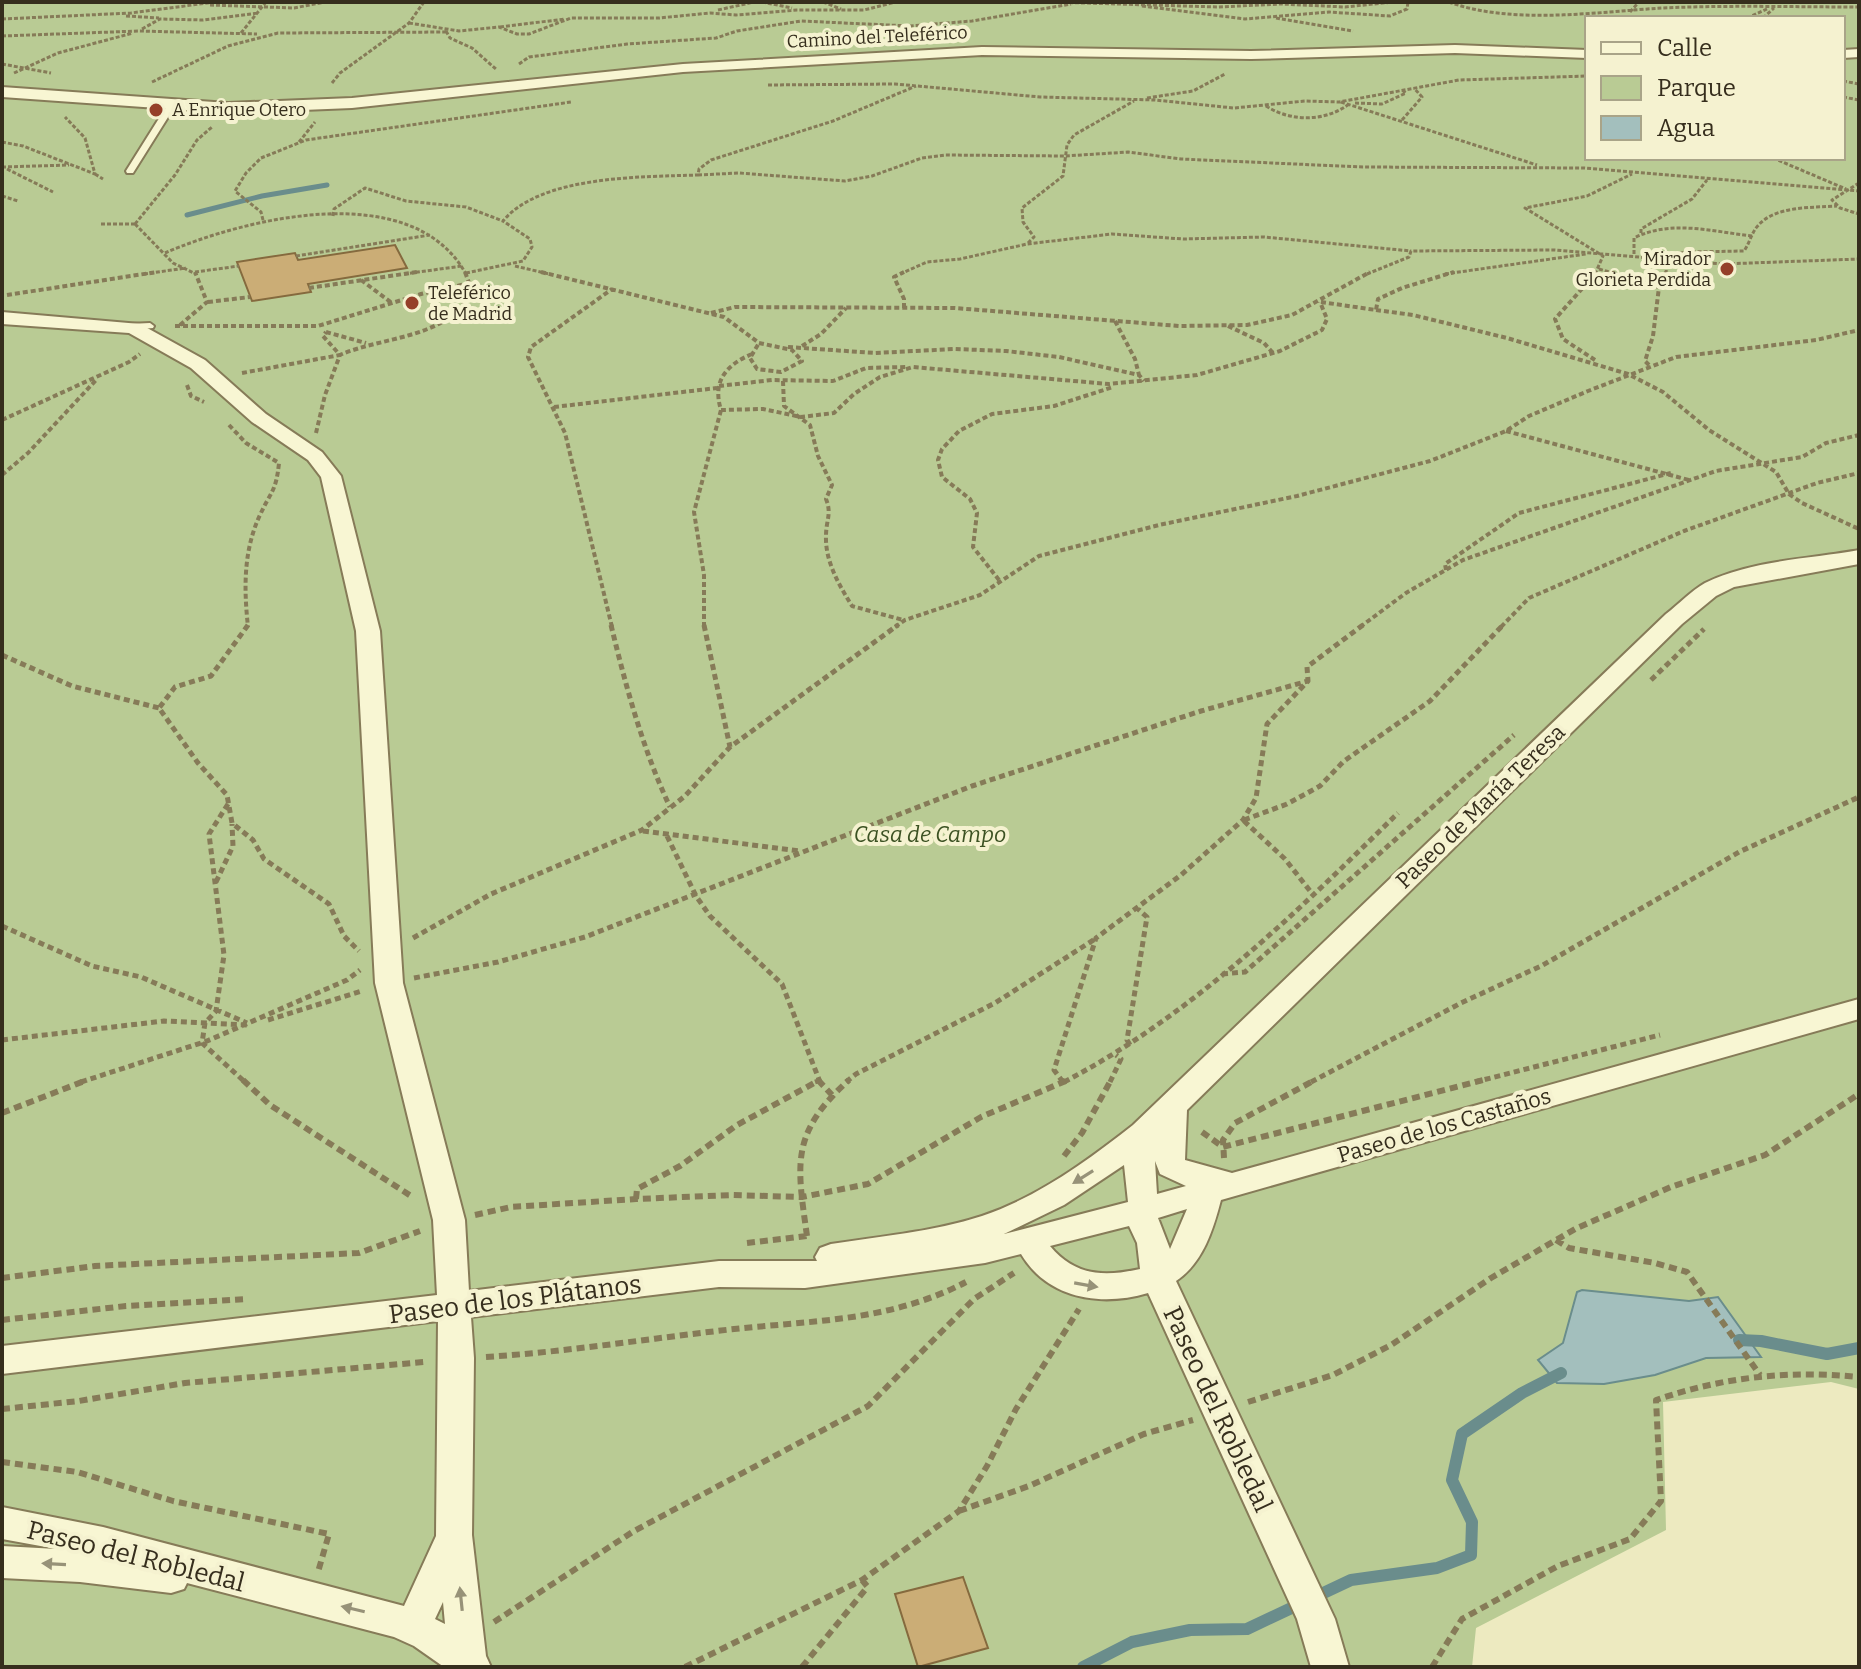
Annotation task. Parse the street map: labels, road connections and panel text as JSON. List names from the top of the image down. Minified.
{"streets":{"street":["Camino del Teleférico","Paseo de María Teresa","Paseo de los Castaños","Paseo de los Plátanos","Paseo del Robledal"]},"crossings":[["Paseo de María Teresa","Paseo de los Castaños"],["Paseo de María Teresa","Paseo de los Plátanos"],["Paseo de María Teresa","Paseo del Robledal"],["Paseo de los Castaños","Paseo de los Plátanos"],["Paseo de los Castaños","Paseo del Robledal"]],"parks":["Casa de Campo"],"places":["A Enrique Otero","Mirador Glorieta Perdida","Teleférico de Madrid"],"legend":["Calle","Parque","Agua"]}
